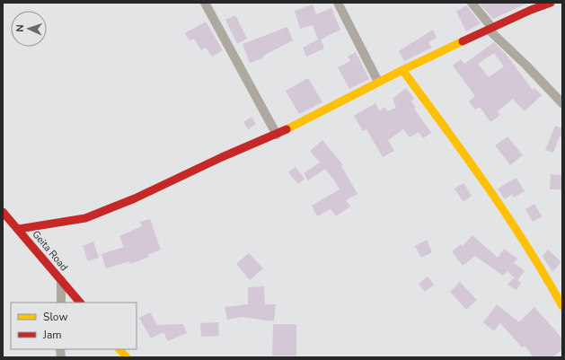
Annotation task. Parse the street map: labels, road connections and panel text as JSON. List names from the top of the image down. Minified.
{"streets":{"main road":["Geita Road"]},"legend":["Slow","Jam"],"north":"left"}
